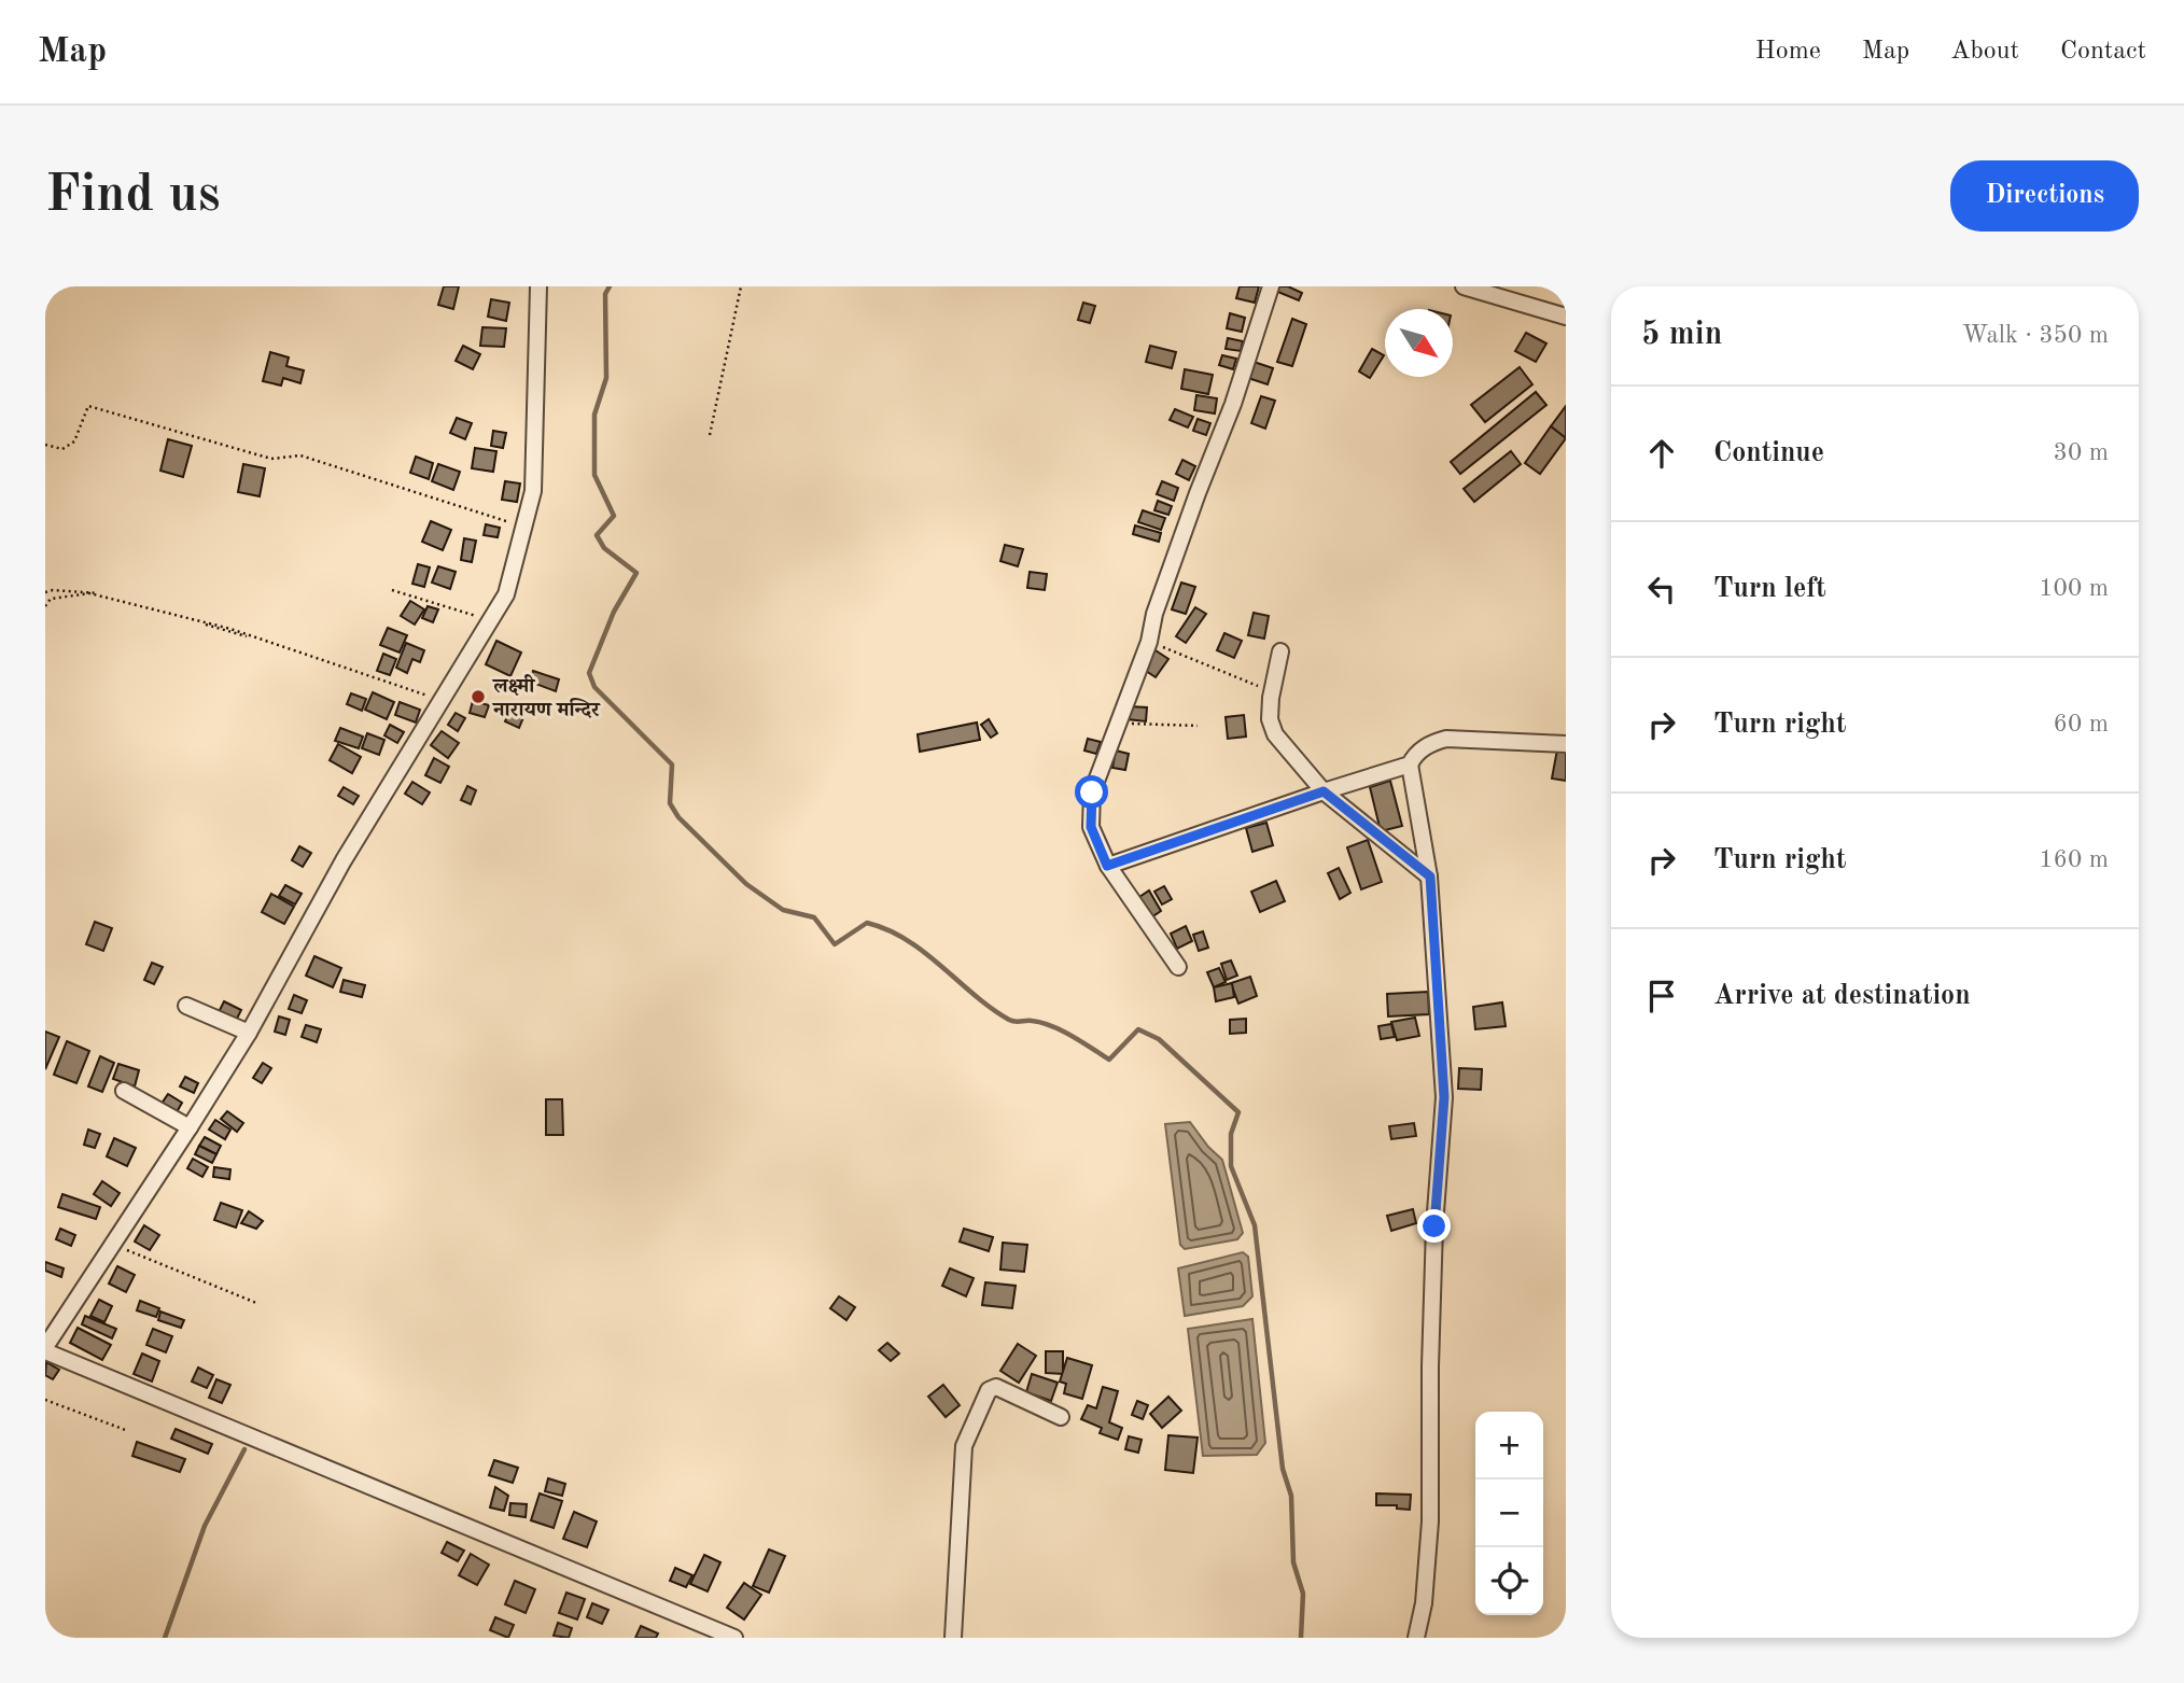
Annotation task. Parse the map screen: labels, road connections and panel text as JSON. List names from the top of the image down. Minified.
{"places":["लक्ष्मी नारायण मन्दिर"],"north":"bottom right","page":{"header":"Map","nav":["Home","Map","About","Contact"],"buttons":"Directions","title":"Find us","heading":["5 min","Walk · 350 m"],"list":[["Continue","30 m"],["Turn left","100 m"],["Turn right","60 m"],["Turn right","160 m"],"Arrive at destination"],"map_buttons":["+","−"]}}
